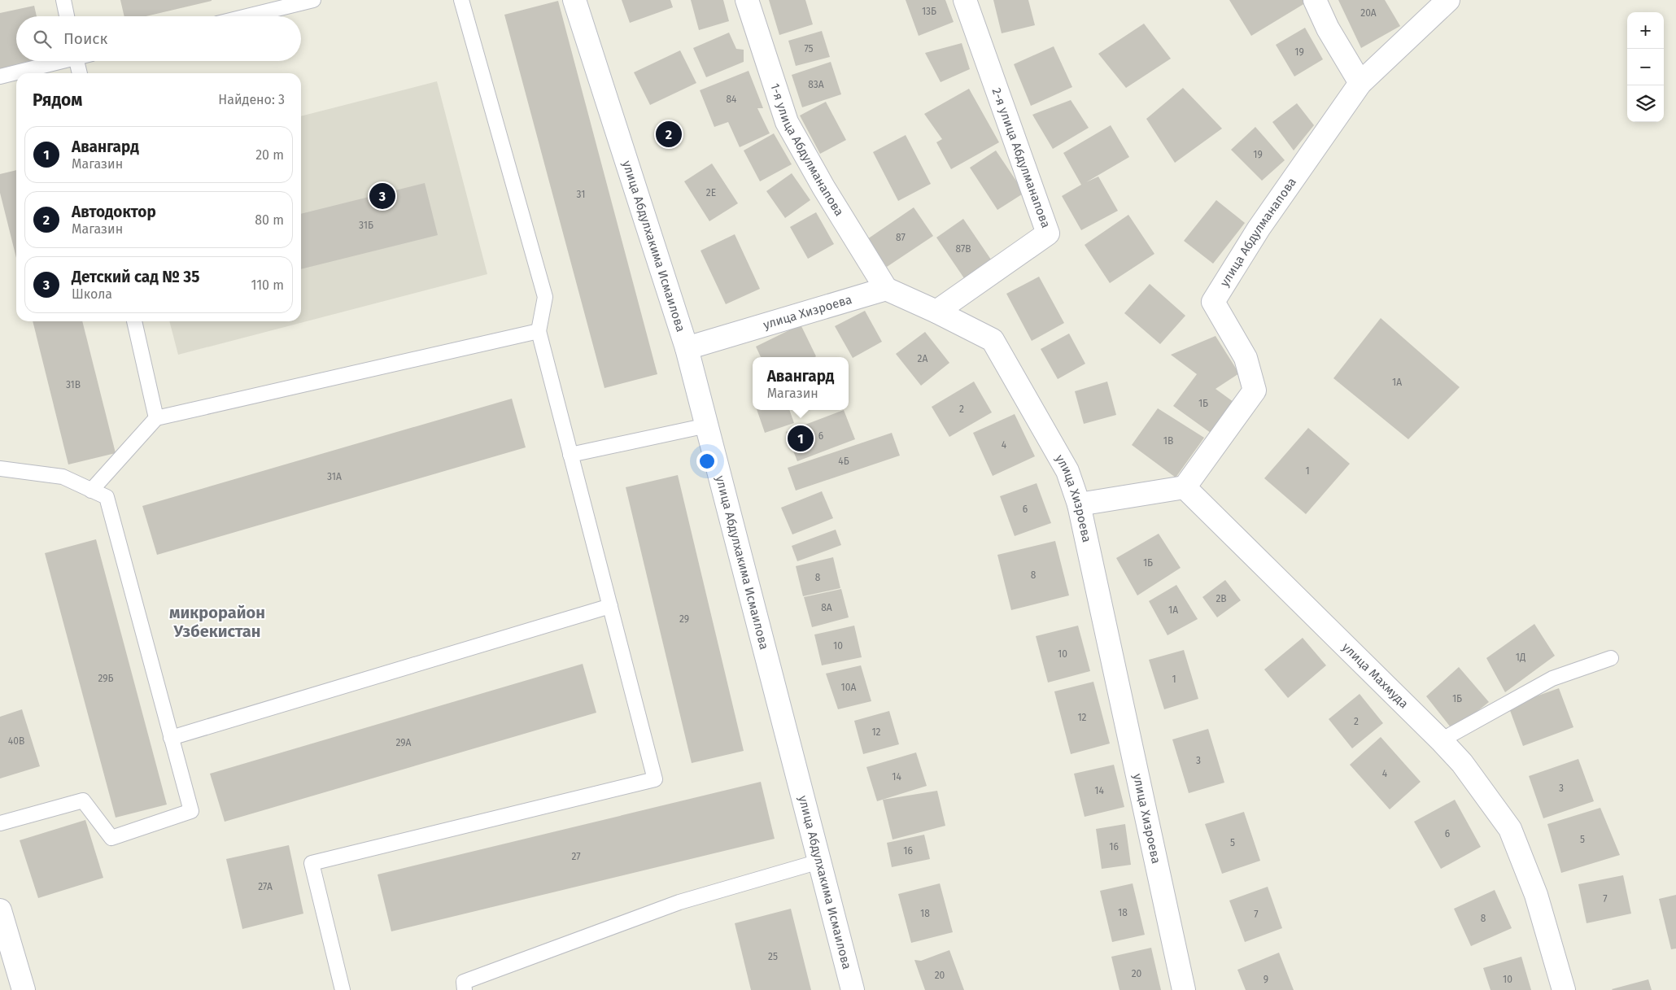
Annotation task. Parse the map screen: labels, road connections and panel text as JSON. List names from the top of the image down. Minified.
{"streets":{"street":["1-я улица Абдулманапова","2-я улица Абдулманапова","улица Абдулманапова","улица Абдулхакима Исмаилова","улица Хизроева","улица Махмуда"]},"crossings":[["1-я улица Абдулманапова","улица Хизроева"],["2-я улица Абдулманапова","улица Хизроева"],["улица Абдулманапова","улица Махмуда"],["улица Абдулхакима Исмаилова","улица Хизроева"]],"districts":["микрорайон Узбекистан"],"house_numbers":["13Б","20А","75","19","83А","84","19","2Е","31","31Б","87","87В","2А","1А","31В","1Б","2","6","1В","4","4Б","1","31А","6","1Б","8","8","2В","8А","1А","29","10","10","1Д","29Б","1","10А","1Б","12","2","12","40В","29А","3","4","14","3","14","6","5","5","16","16","27","27А","7","18","18","7","8","25","20","20","9","10"],"page":{"map_buttons":["+","−"],"search":"Поиск","heading":["Рядом","Найдено: 3"],"pins":["2","3","1"],"list":[{"mark":"1","name":"Авангард","note":"Магазин","value":"20 m"},{"mark":"2","name":"Автодоктор","note":"Магазин","value":"80 m"},{"mark":"3","name":"Детский сад № 35","note":"Школа","value":"110 m"}],"popup":["Авангард","Магазин"]}}
